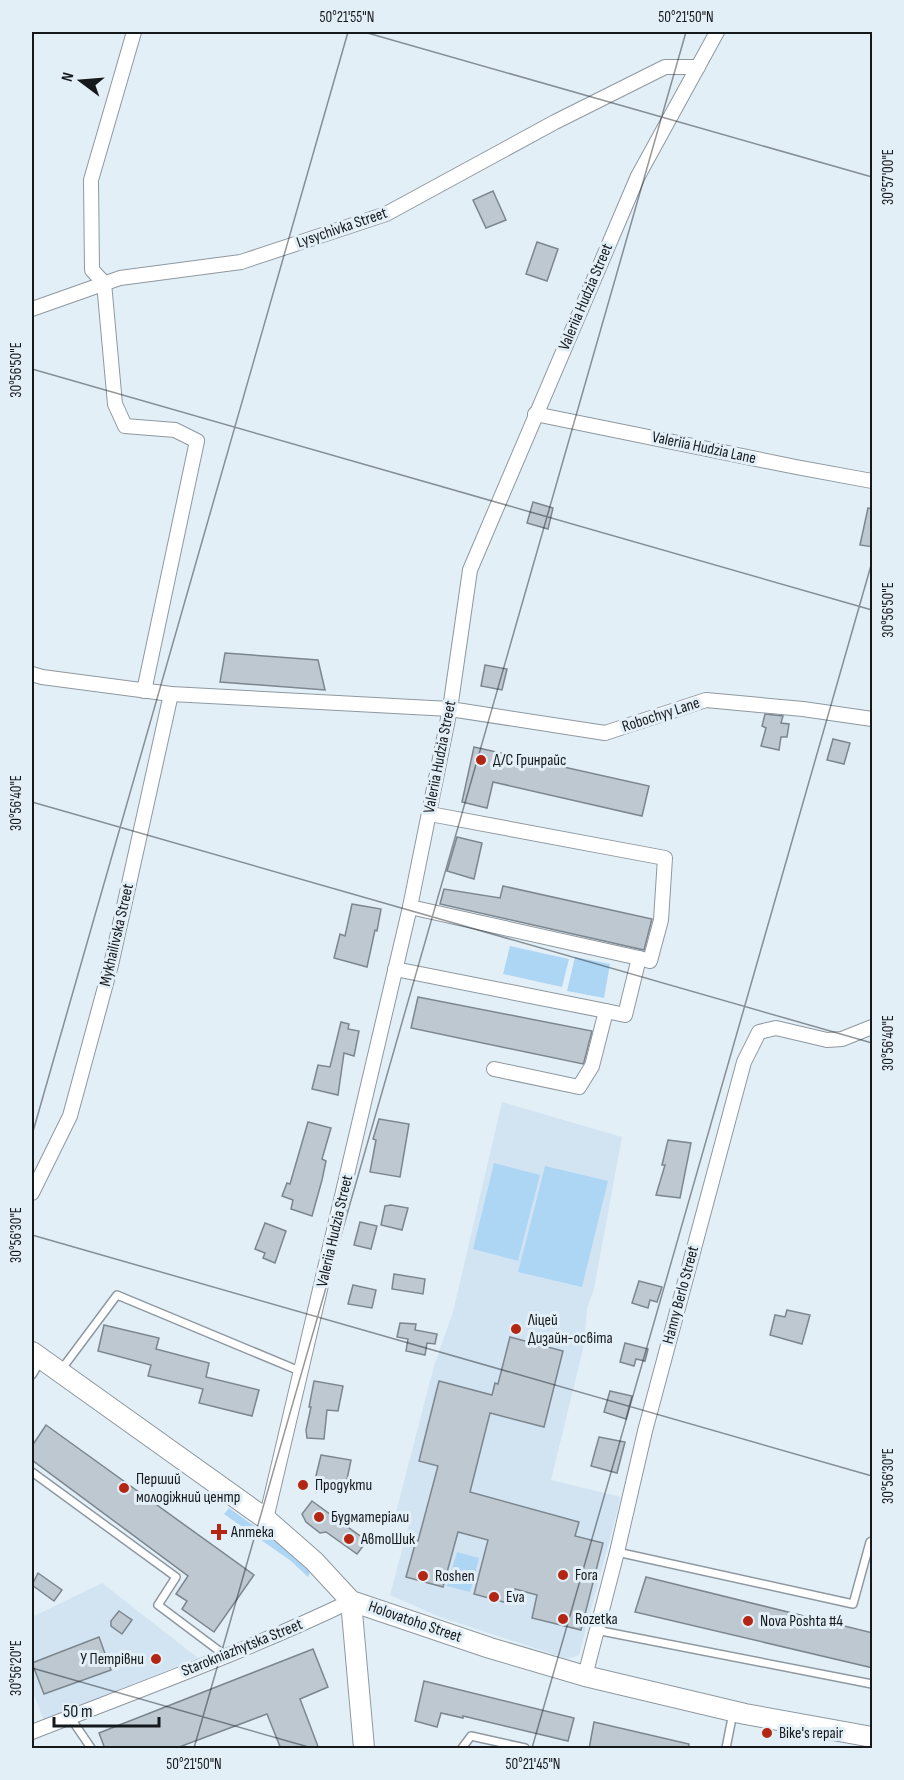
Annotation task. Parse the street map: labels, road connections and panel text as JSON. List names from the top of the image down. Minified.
{"streets":{"main road":["Holovatoho Street"],"street":["Lysychivka Street","Valeriia Hudzia Street","Valeriia Hudzia Lane","Robochyy Lane","Mykhailivska Street","Hanny Berlo Street","Starokniazhytska Street"]},"crossings":[["Lysychivka Street","Valeriia Hudzia Street"],["Valeriia Hudzia Street","Valeriia Hudzia Lane"],["Valeriia Hudzia Street","Robochyy Lane"],["Valeriia Hudzia Street","Holovatoho Street"],["Robochyy Lane","Mykhailivska Street"],["Hanny Berlo Street","Holovatoho Street"],["Holovatoho Street","Starokniazhytska Street"]],"places":{"other":["Д/С Гринрайс","Ліцей Дизайн-освіта","Продукти","Перший молодіжний центр","Будматеріали","АвтоШик","Fora","Roshen","Eva","Rozetka","Nova Poshta #4","У Петрівни","Bike's repair"],"health":["Аптека"]},"scale_bar":"50 m","north":"left","coordinates":["50°21'55\"N","50°21'50\"N","30°57'00\"E","30°56'50\"E","30°56'40\"E","30°56'30\"E","30°56'20\"E","50°21'45\"N"]}
